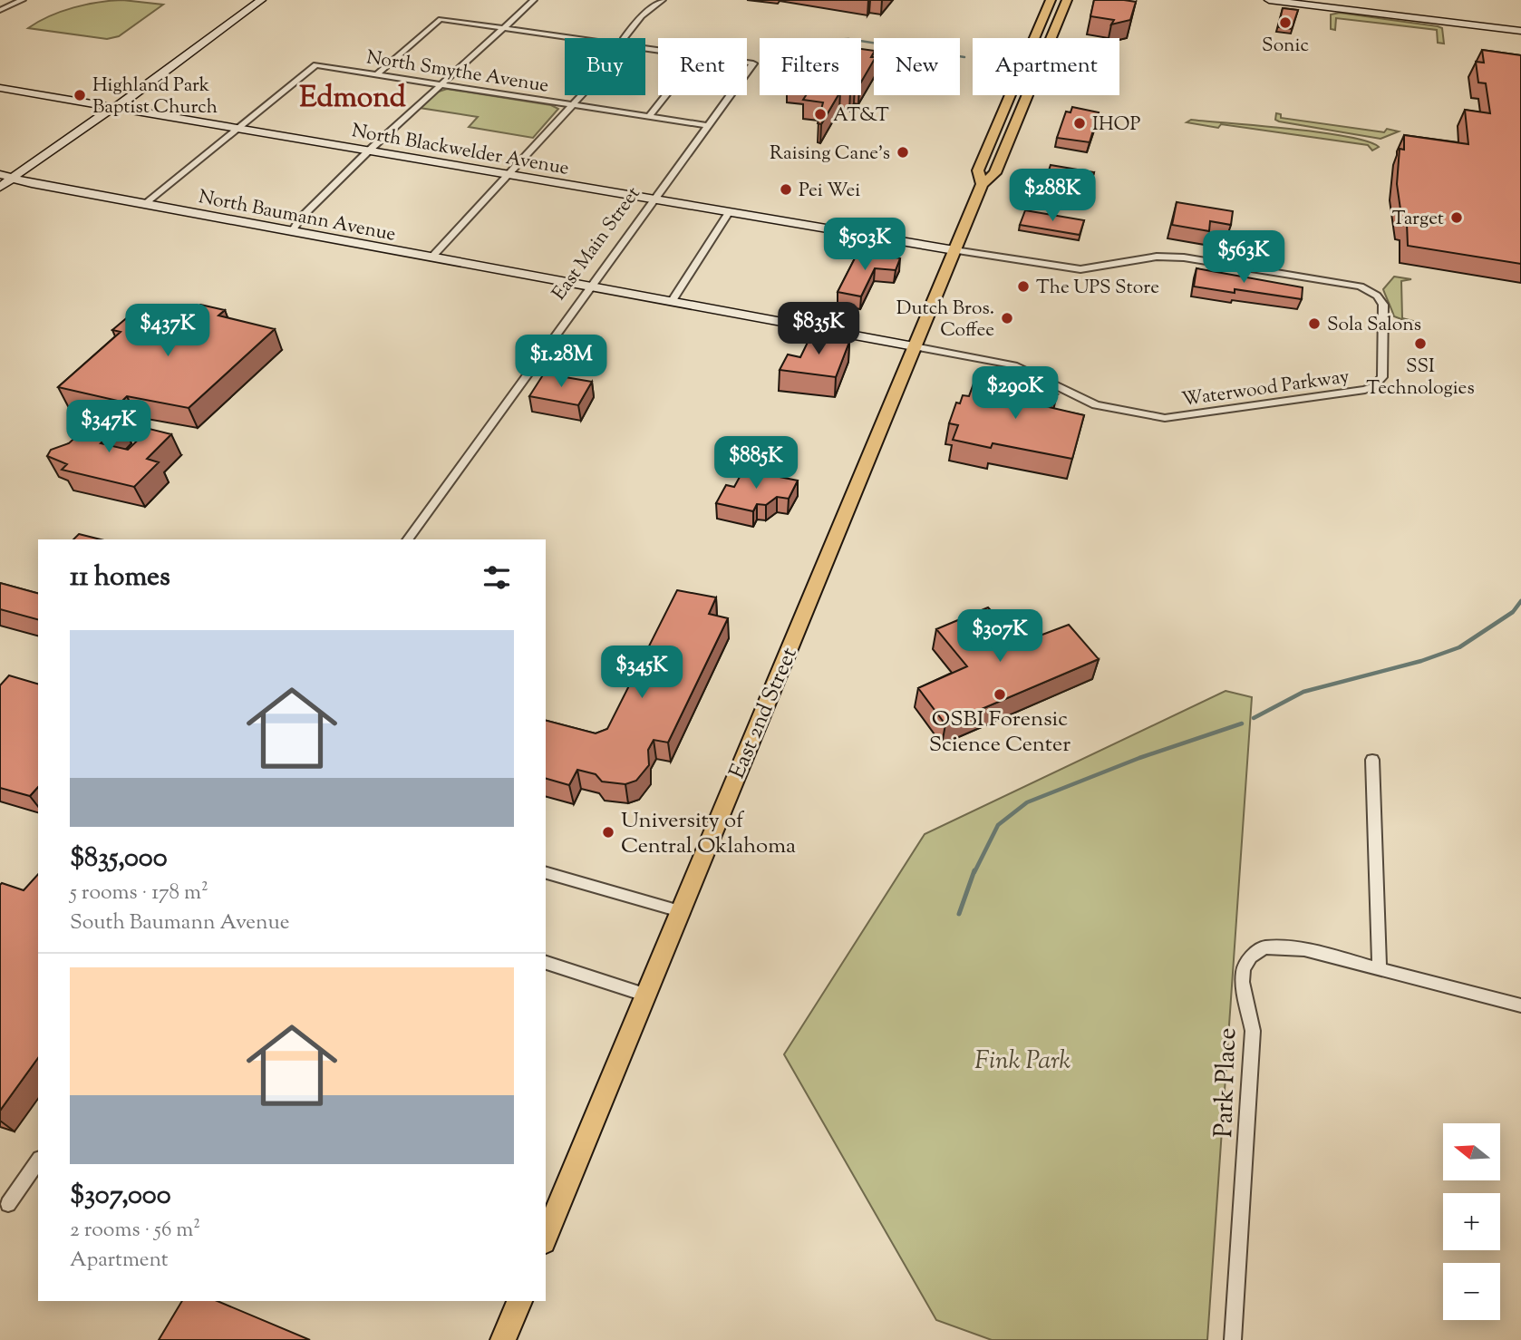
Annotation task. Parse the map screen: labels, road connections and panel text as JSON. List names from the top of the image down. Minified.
{"streets":{"main road":["East 2nd Street"],"street":["North Smythe Avenue","North Blackwelder Avenue","North Baumann Avenue","East Main Street","Waterwood Parkway","Park Place"]},"crossings":[["North Smythe Avenue","North Blackwelder Avenue"],["North Smythe Avenue","East Main Street"],["North Blackwelder Avenue","East Main Street"],["North Blackwelder Avenue","Waterwood Parkway"],["North Blackwelder Avenue","East 2nd Street"],["North Baumann Avenue","East Main Street"],["North Baumann Avenue","Waterwood Parkway"],["North Baumann Avenue","East 2nd Street"],["Waterwood Parkway","East 2nd Street"]],"districts":["Edmond"],"parks":["Fink Park"],"places":["Sonic","Highland Park Baptist Church","AT&T","IHOP","Raising Cane's","Pei Wei","Target","The UPS Store","Dutch Bros. Coffee","Sola Salons","SSI Technologies","OSBI Forensic Science Center","University of Central Oklahoma"],"north":"left","page":{"chip":["Buy","Rent","Filters","New","Apartment"],"price":["$288K","$503K","$563K","$835K","$437K","$1.28M","$290K","$347K","$885K","$307K","$345K"],"heading":"11 homes","list":[{"name":"$835,000","note":"5 rooms · 178 m² · South Baumann Avenue"},{"name":"$307,000","note":"2 rooms · 56 m² · Apartment"}],"map_buttons":["+","−"]}}
